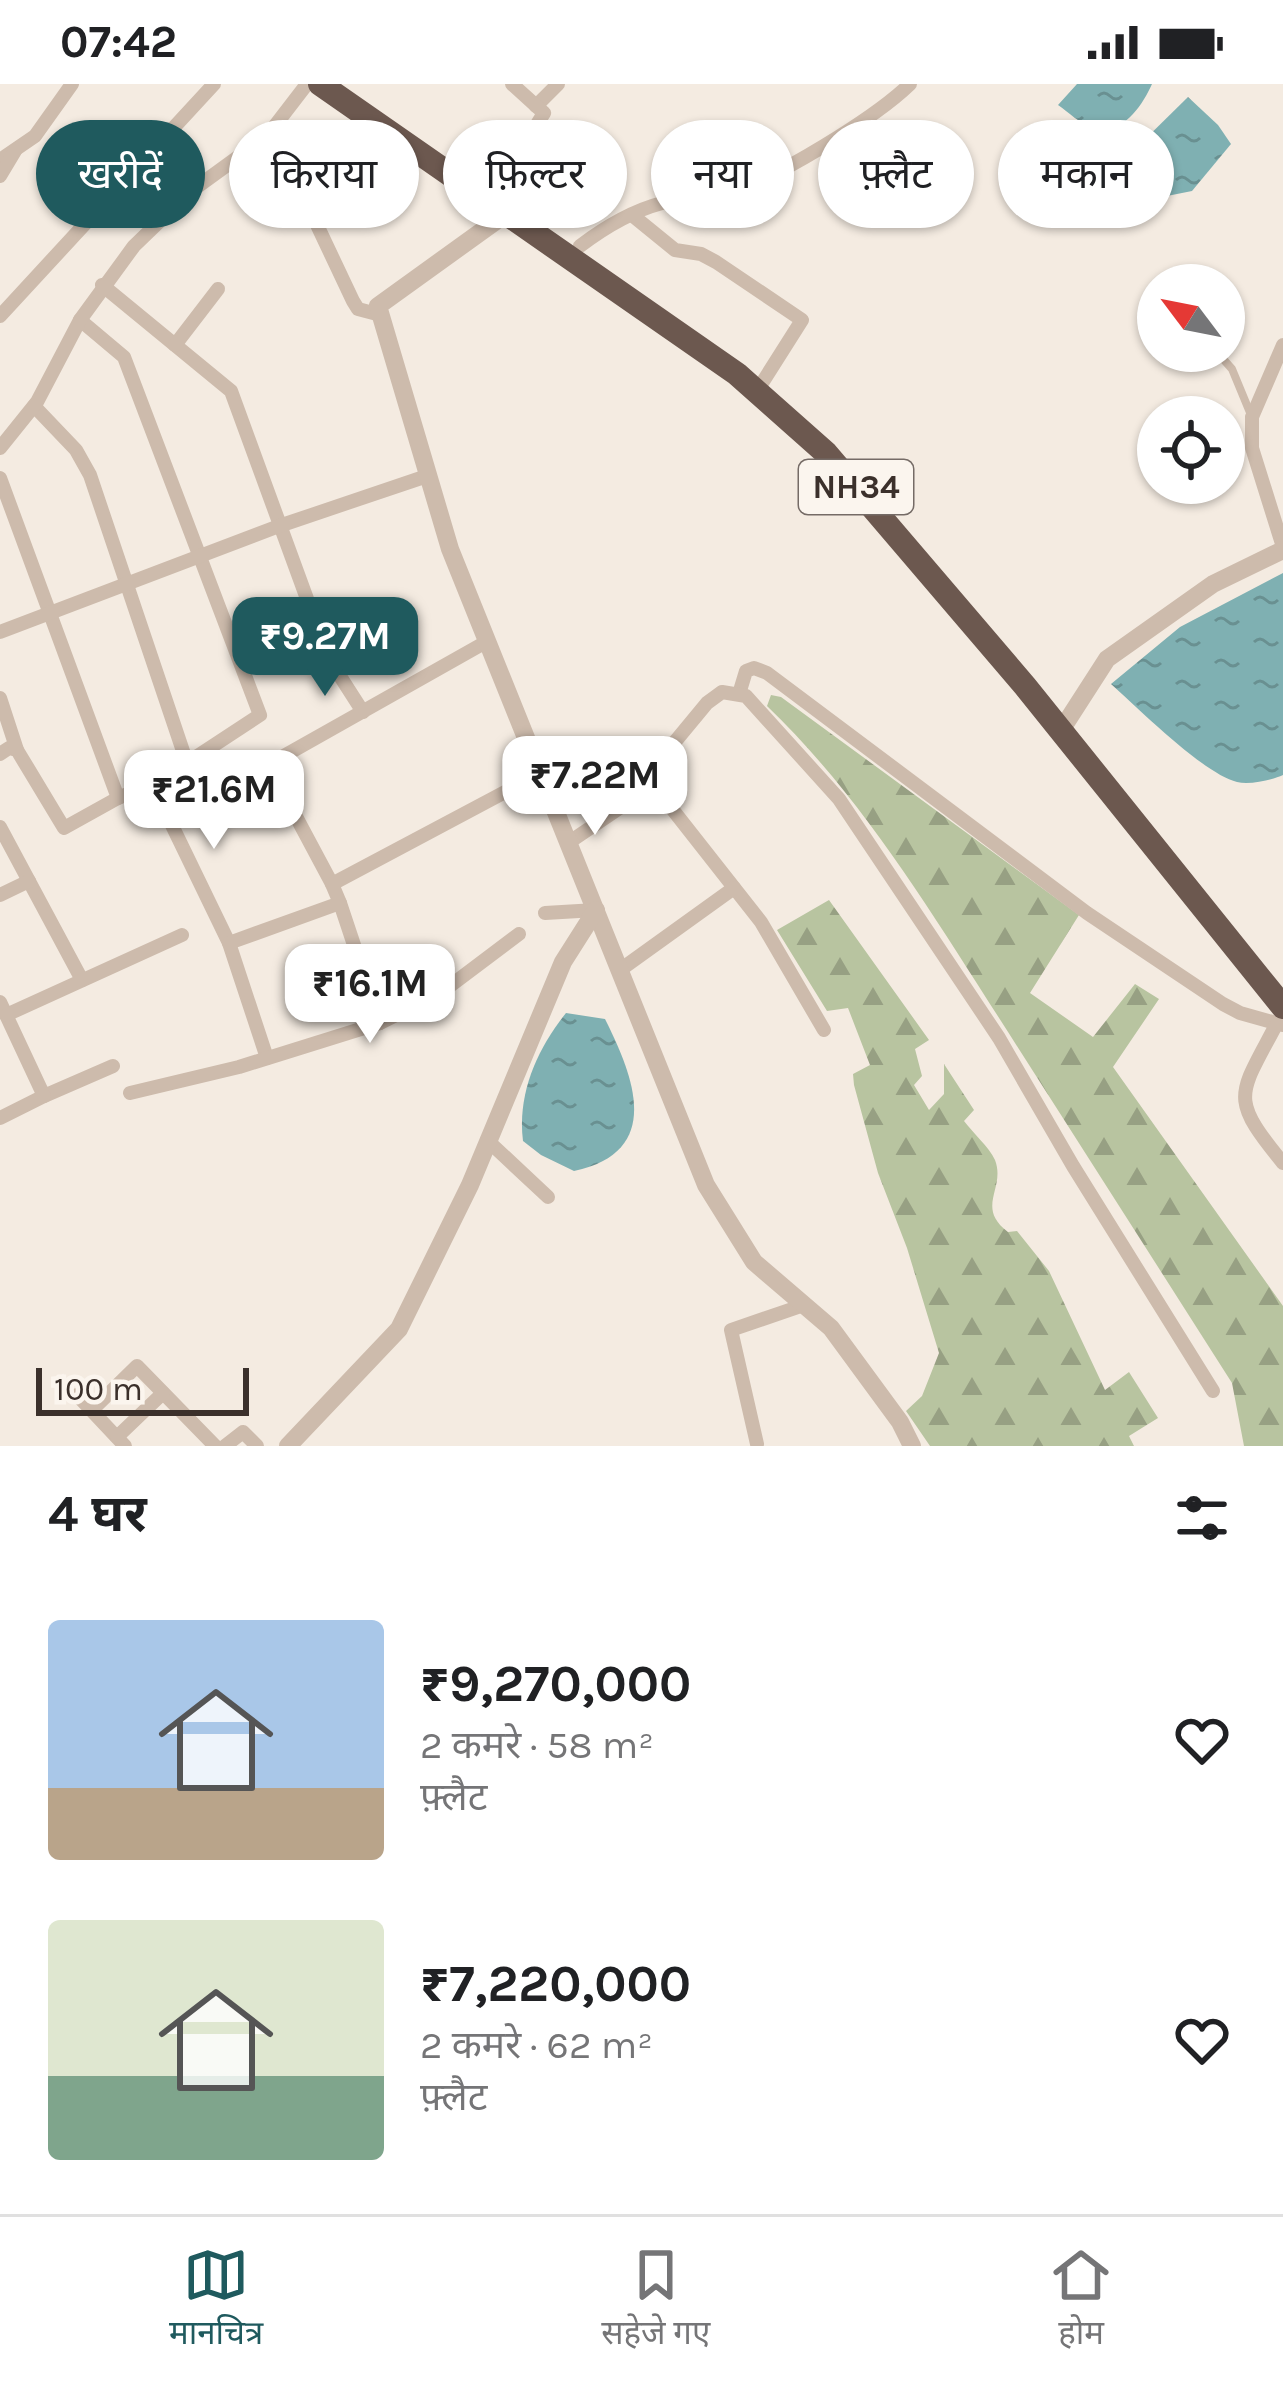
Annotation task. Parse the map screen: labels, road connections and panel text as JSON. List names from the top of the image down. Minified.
{"streets":{"highway":["NH34"]},"scale_bar":"100 m","north":"top left","page":{"status":"07:42","chip":["खरीदें","किराया","फ़िल्टर","नया","फ़्लैट","मकान"],"price":["₹9.27M","₹7.22M","₹21.6M","₹16.1M"],"scale":"100 m","heading":"4 घर","list":[{"name":"₹9,270,000","note":"2 कमरे · 58 m² · फ़्लैट"},{"name":"₹7,220,000","note":"2 कमरे · 62 m² · फ़्लैट"}],"tabs":["मानचित्र","सहेजे गए","होम"]}}
